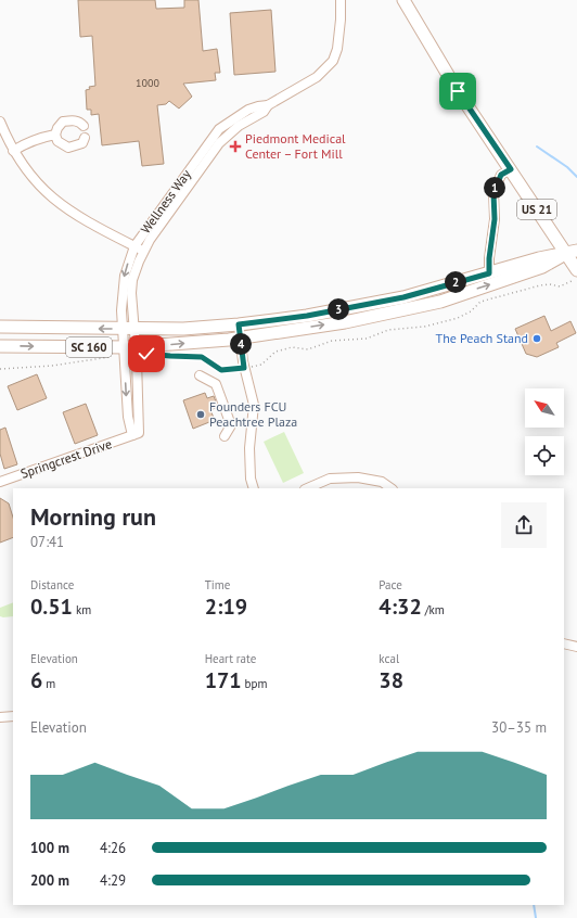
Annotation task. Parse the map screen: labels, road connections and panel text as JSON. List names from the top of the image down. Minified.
{"streets":{"main road":["US 21","SC 160"],"street":["Wellness Way","Springcrest Drive"]},"crossings":[["Wellness Way","SC 160"],["Wellness Way","Springcrest Drive"],["US 21","SC 160"],["SC 160","Springcrest Drive"]],"places":{"health":["Piedmont Medical Center – Fort Mill"],"other":["The Peach Stand","Founders FCU Peachtree Plaza"]},"house_numbers":["1000"],"north":"top left","page":{"pins":["1","2","3","4"],"heading":["Morning run","07:41"],"stats":[["Distance","0.51 km"],["Time","2:19"],["Pace","4:32 /km"],["Elevation","6 m"],["Heart rate","171 bpm"],["kcal","38"]],"chart":["Elevation","30–35 m"],"list":[{"name":"100 m","note":"4:26"},{"name":"200 m","note":"4:29"}]}}
